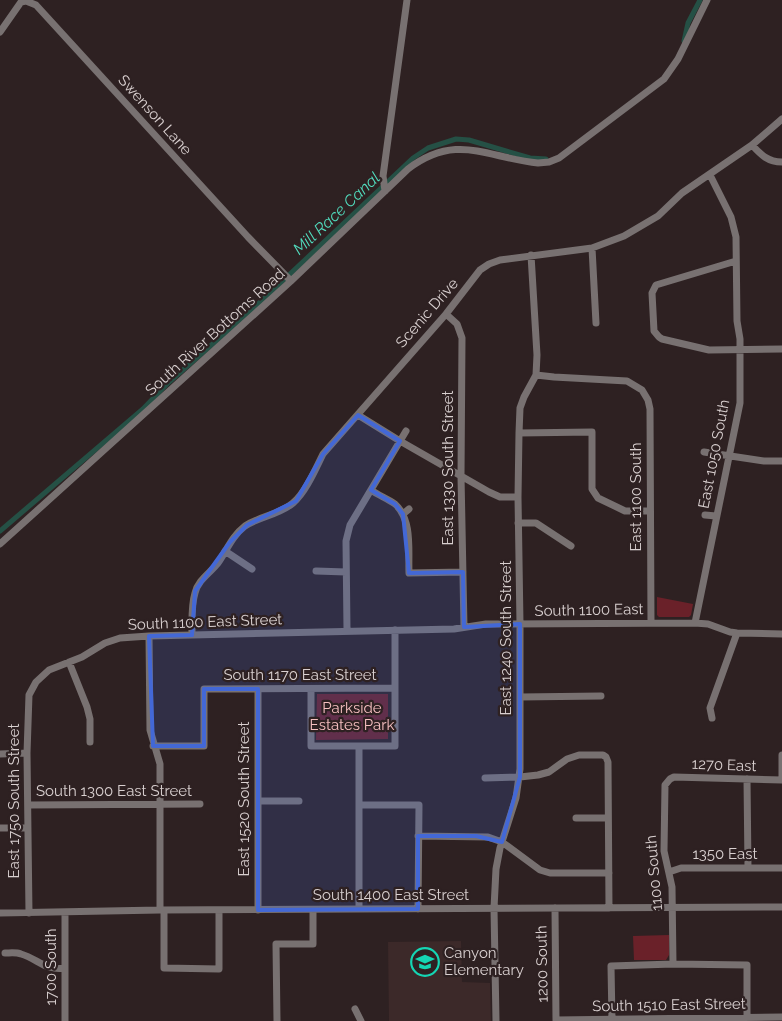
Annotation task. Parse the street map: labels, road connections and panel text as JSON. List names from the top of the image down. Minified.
{"streets":{"street":["Swenson Lane","Scenic Drive","South River Bottoms Road","East 1050 South","East 1330 South Street","East 1100 South","South 1100 East","South 1100 East Street","East 1240 South Street","South 1170 East Street","1270 East","South 1300 East Street","East 1520 South Street","East 1750 South Street","1350 East","1100 South","South 1400 East Street","1200 South","1700 South","South 1510 East Street"]},"crossings":[["Swenson Lane","South River Bottoms Road"],["Scenic Drive","East 1050 South"],["Scenic Drive","East 1330 South Street"],["Scenic Drive","South 1100 East Street"],["Scenic Drive","East 1240 South Street"],["East 1050 South","South 1100 East"],["East 1330 South Street","South 1100 East"],["East 1100 South","South 1100 East"],["East 1100 South","East 1240 South Street"],["South 1100 East","South 1100 East Street"],["South 1100 East","East 1240 South Street"],["South 1100 East Street","East 1750 South Street"],["East 1240 South Street","South 1400 East Street"],["South 1170 East Street","East 1520 South Street"],["1270 East","1100 South"],["South 1300 East Street","East 1750 South Street"],["East 1520 South Street","South 1400 East Street"],["East 1750 South Street","South 1400 East Street"],["1350 East","1100 South"],["1100 South","South 1400 East Street"],["South 1400 East Street","1200 South"],["South 1400 East Street","1700 South"],["1200 South","South 1510 East Street"]],"water":["Mill Race Canal"],"parks":["Parkside Estates Park"],"places":{"school or university":["Canyon Elementary"]}}
